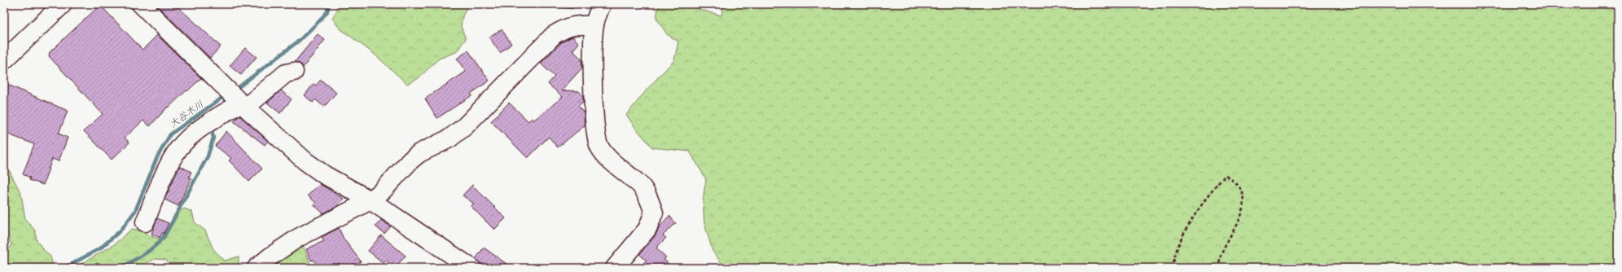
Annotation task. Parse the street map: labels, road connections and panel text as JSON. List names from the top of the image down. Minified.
{"water":["大谷木川"]}
